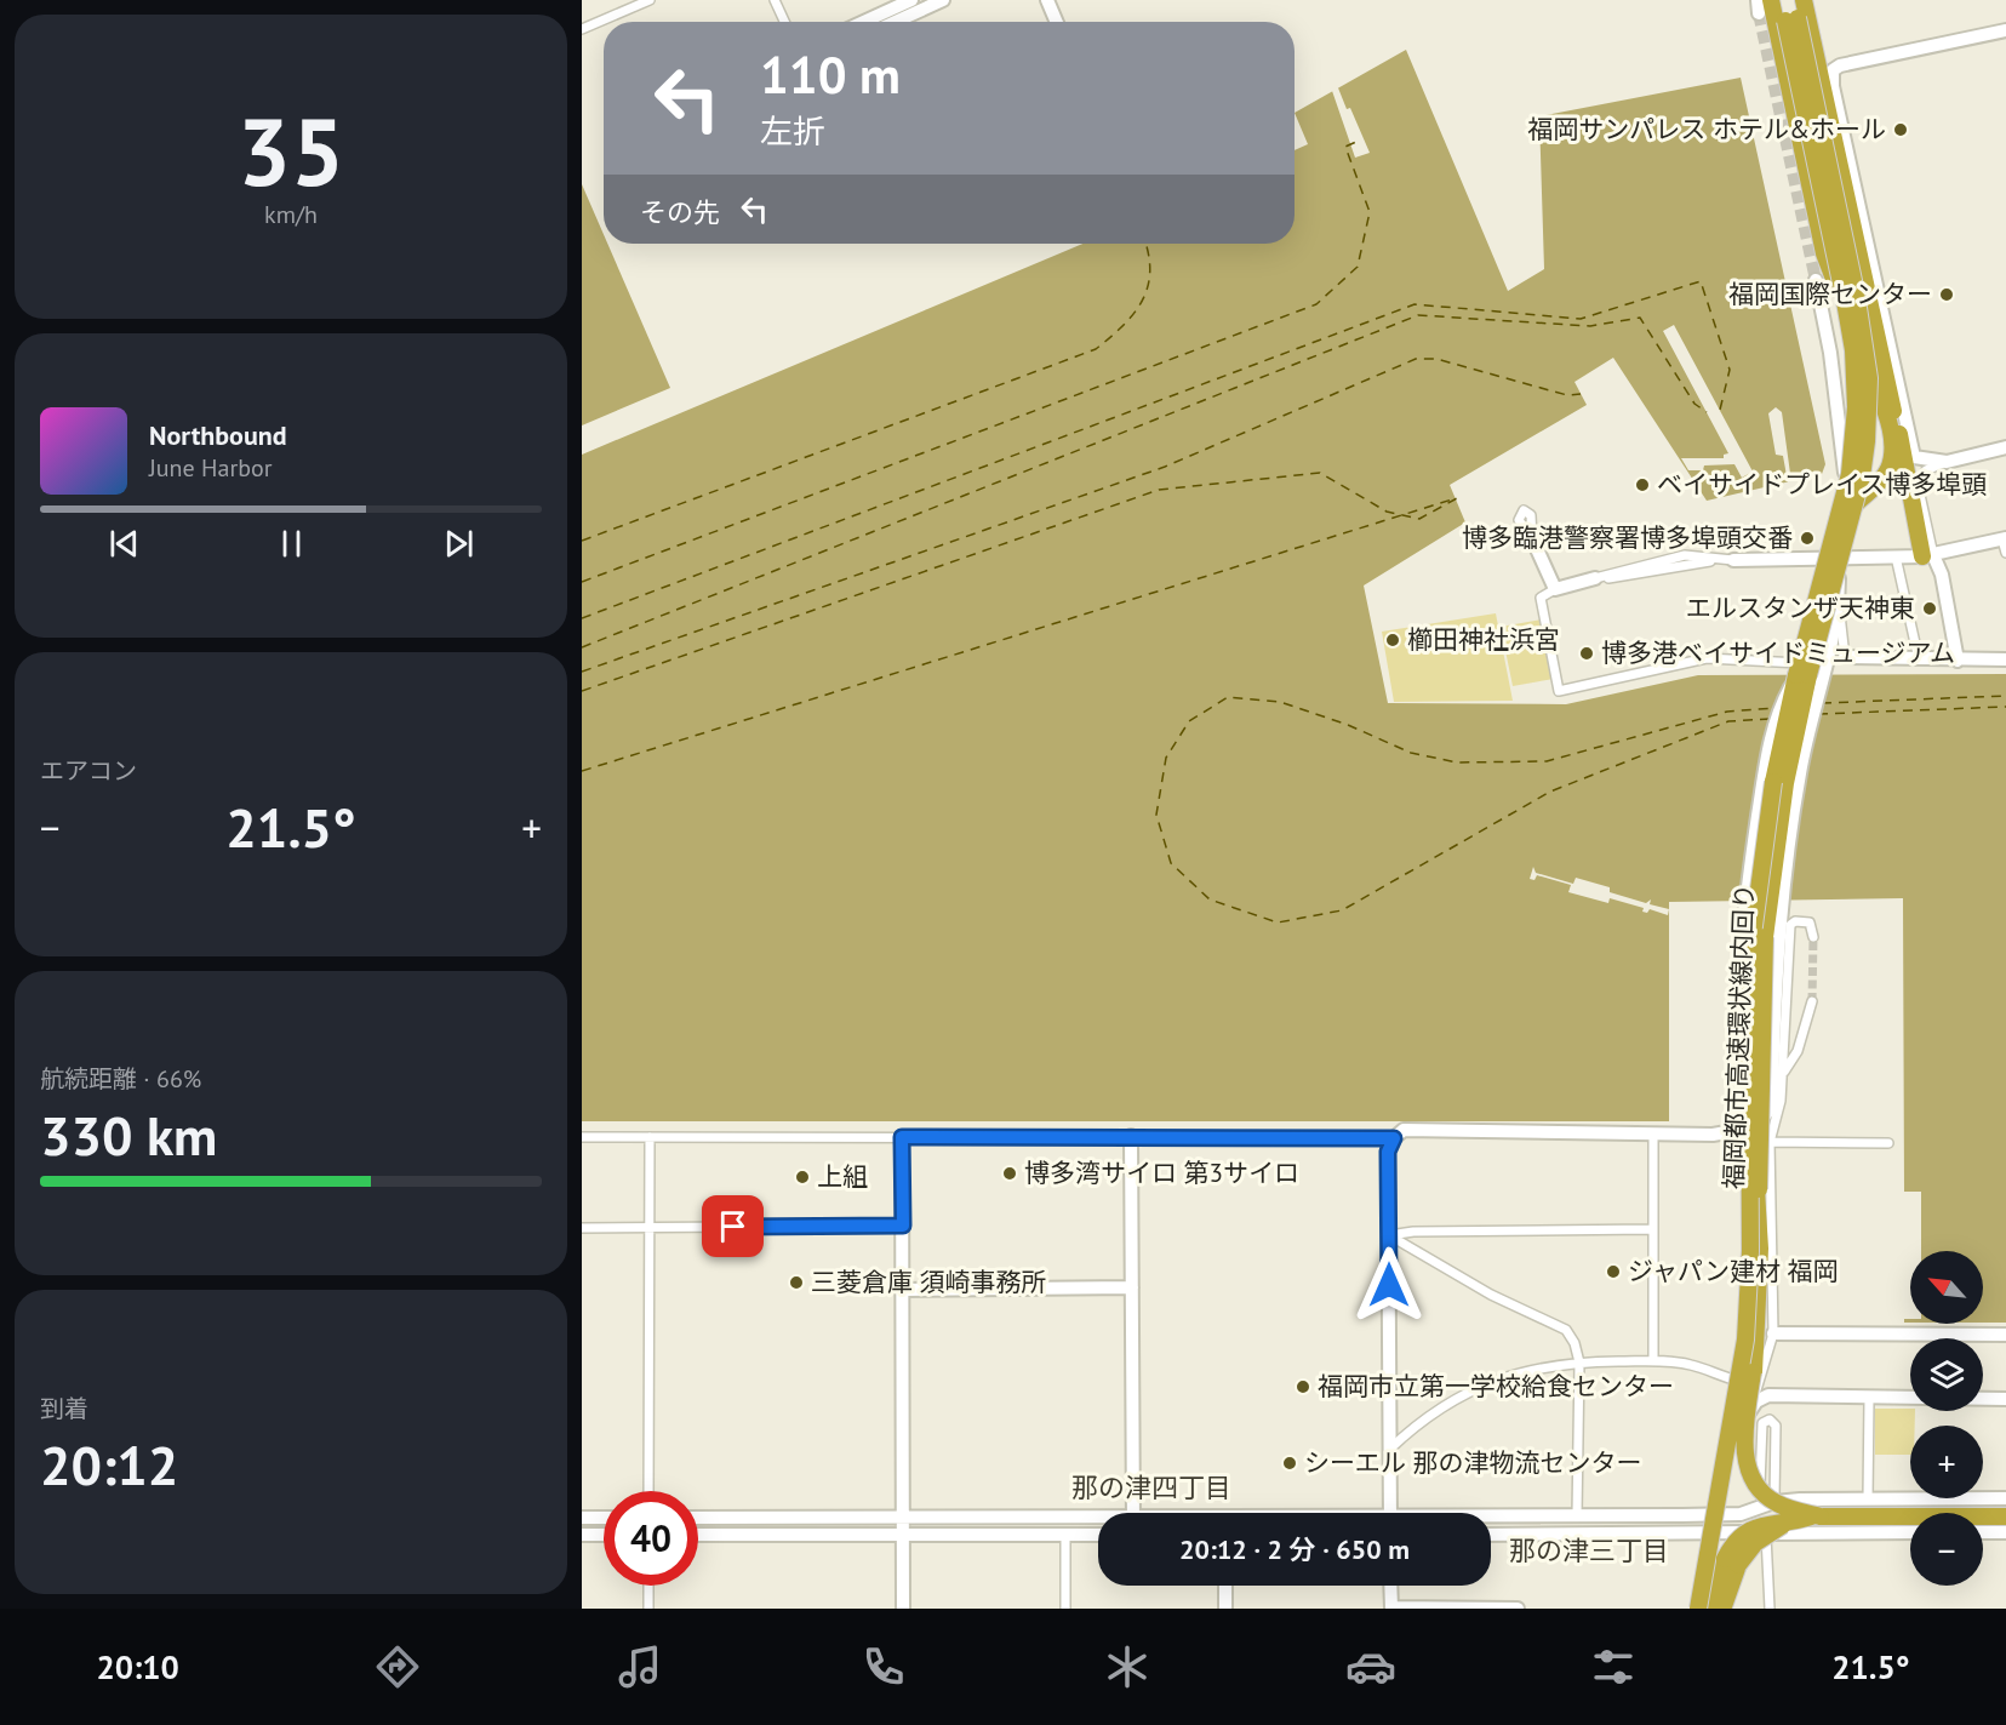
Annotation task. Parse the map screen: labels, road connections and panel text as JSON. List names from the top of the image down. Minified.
{"streets":{"highway":["福岡都市高速環状線内回り"]},"districts":["那の津四丁目","那の津三丁目"],"places":["福岡サンパレス ホテル&ホール","福岡国際センター","ベイサイドプレイス博多埠頭","博多臨港警察署博多埠頭交番","エルスタンザ天神東","櫛田神社浜宮","博多港ベイサイドミュージアム","博多湾サイロ 第3サイロ","上組","ジャパン建材 福岡","三菱倉庫 須崎事務所","福岡市立第一学校給食センター","シーエル 那の津物流センター"],"north":"top left","page":{"tile":[["35","km/h"],"エアコン",["航続距離 · 66%","330 km"],["到着","20:12"]],"turn":["110 m","左折"],"then":"その先","song":["Northbound","June Harbor"],"heat":["−","21.5°","+"],"map_buttons":["+","−"],"limit":"40","trip":"20:12 · 2 分 · 650 m","tabs":["20:10","21.5°"]}}
